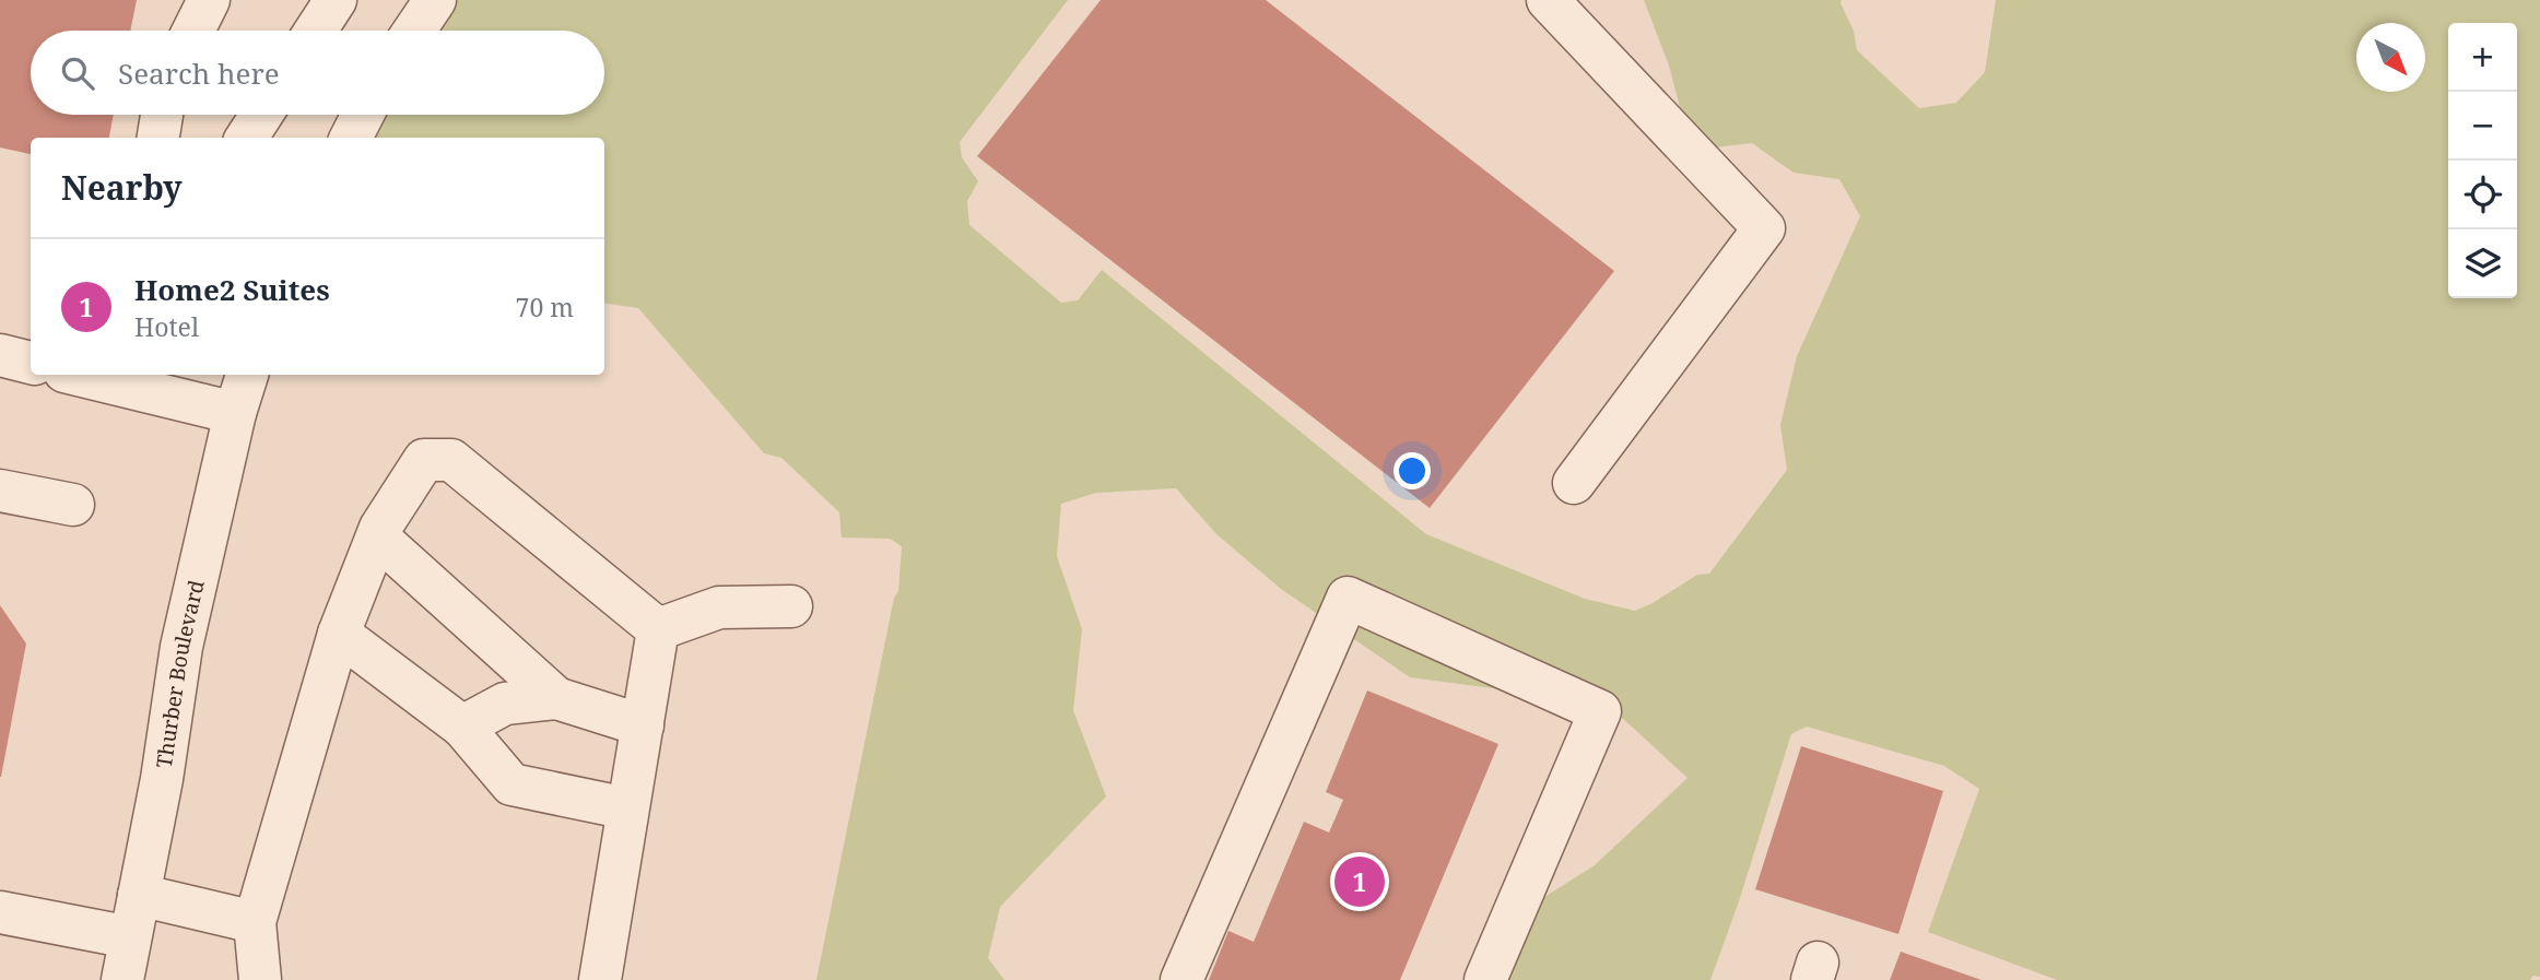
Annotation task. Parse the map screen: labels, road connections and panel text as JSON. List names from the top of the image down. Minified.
{"streets":{"street":["Thurber Boulevard"]},"north":"bottom right","page":{"map_buttons":["+","−"],"search":"Search here","heading":"Nearby","list":[{"mark":"1","name":"Home2 Suites","note":"Hotel","value":"70 m"}],"pins":"1"}}
